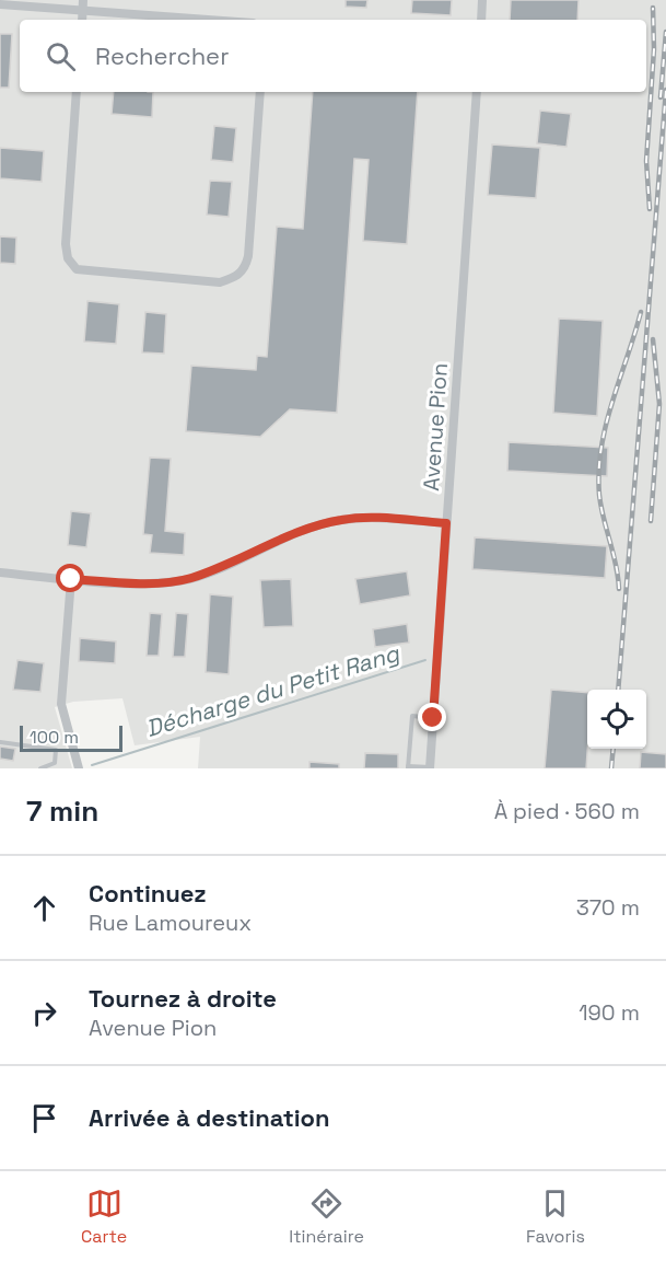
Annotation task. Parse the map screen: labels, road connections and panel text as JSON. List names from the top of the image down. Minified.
{"streets":{"street":["Avenue Pion"]},"water":["Décharge du Petit Rang"],"scale_bar":"100 m","page":{"search":"Rechercher","scale":"100 m","heading":["7 min","À pied · 560 m"],"list":[["Continuez","Rue Lamoureux","370 m"],["Tournez à droite","Avenue Pion","190 m"],"Arrivée à destination"],"nav":["Carte","Itinéraire","Favoris"]}}
